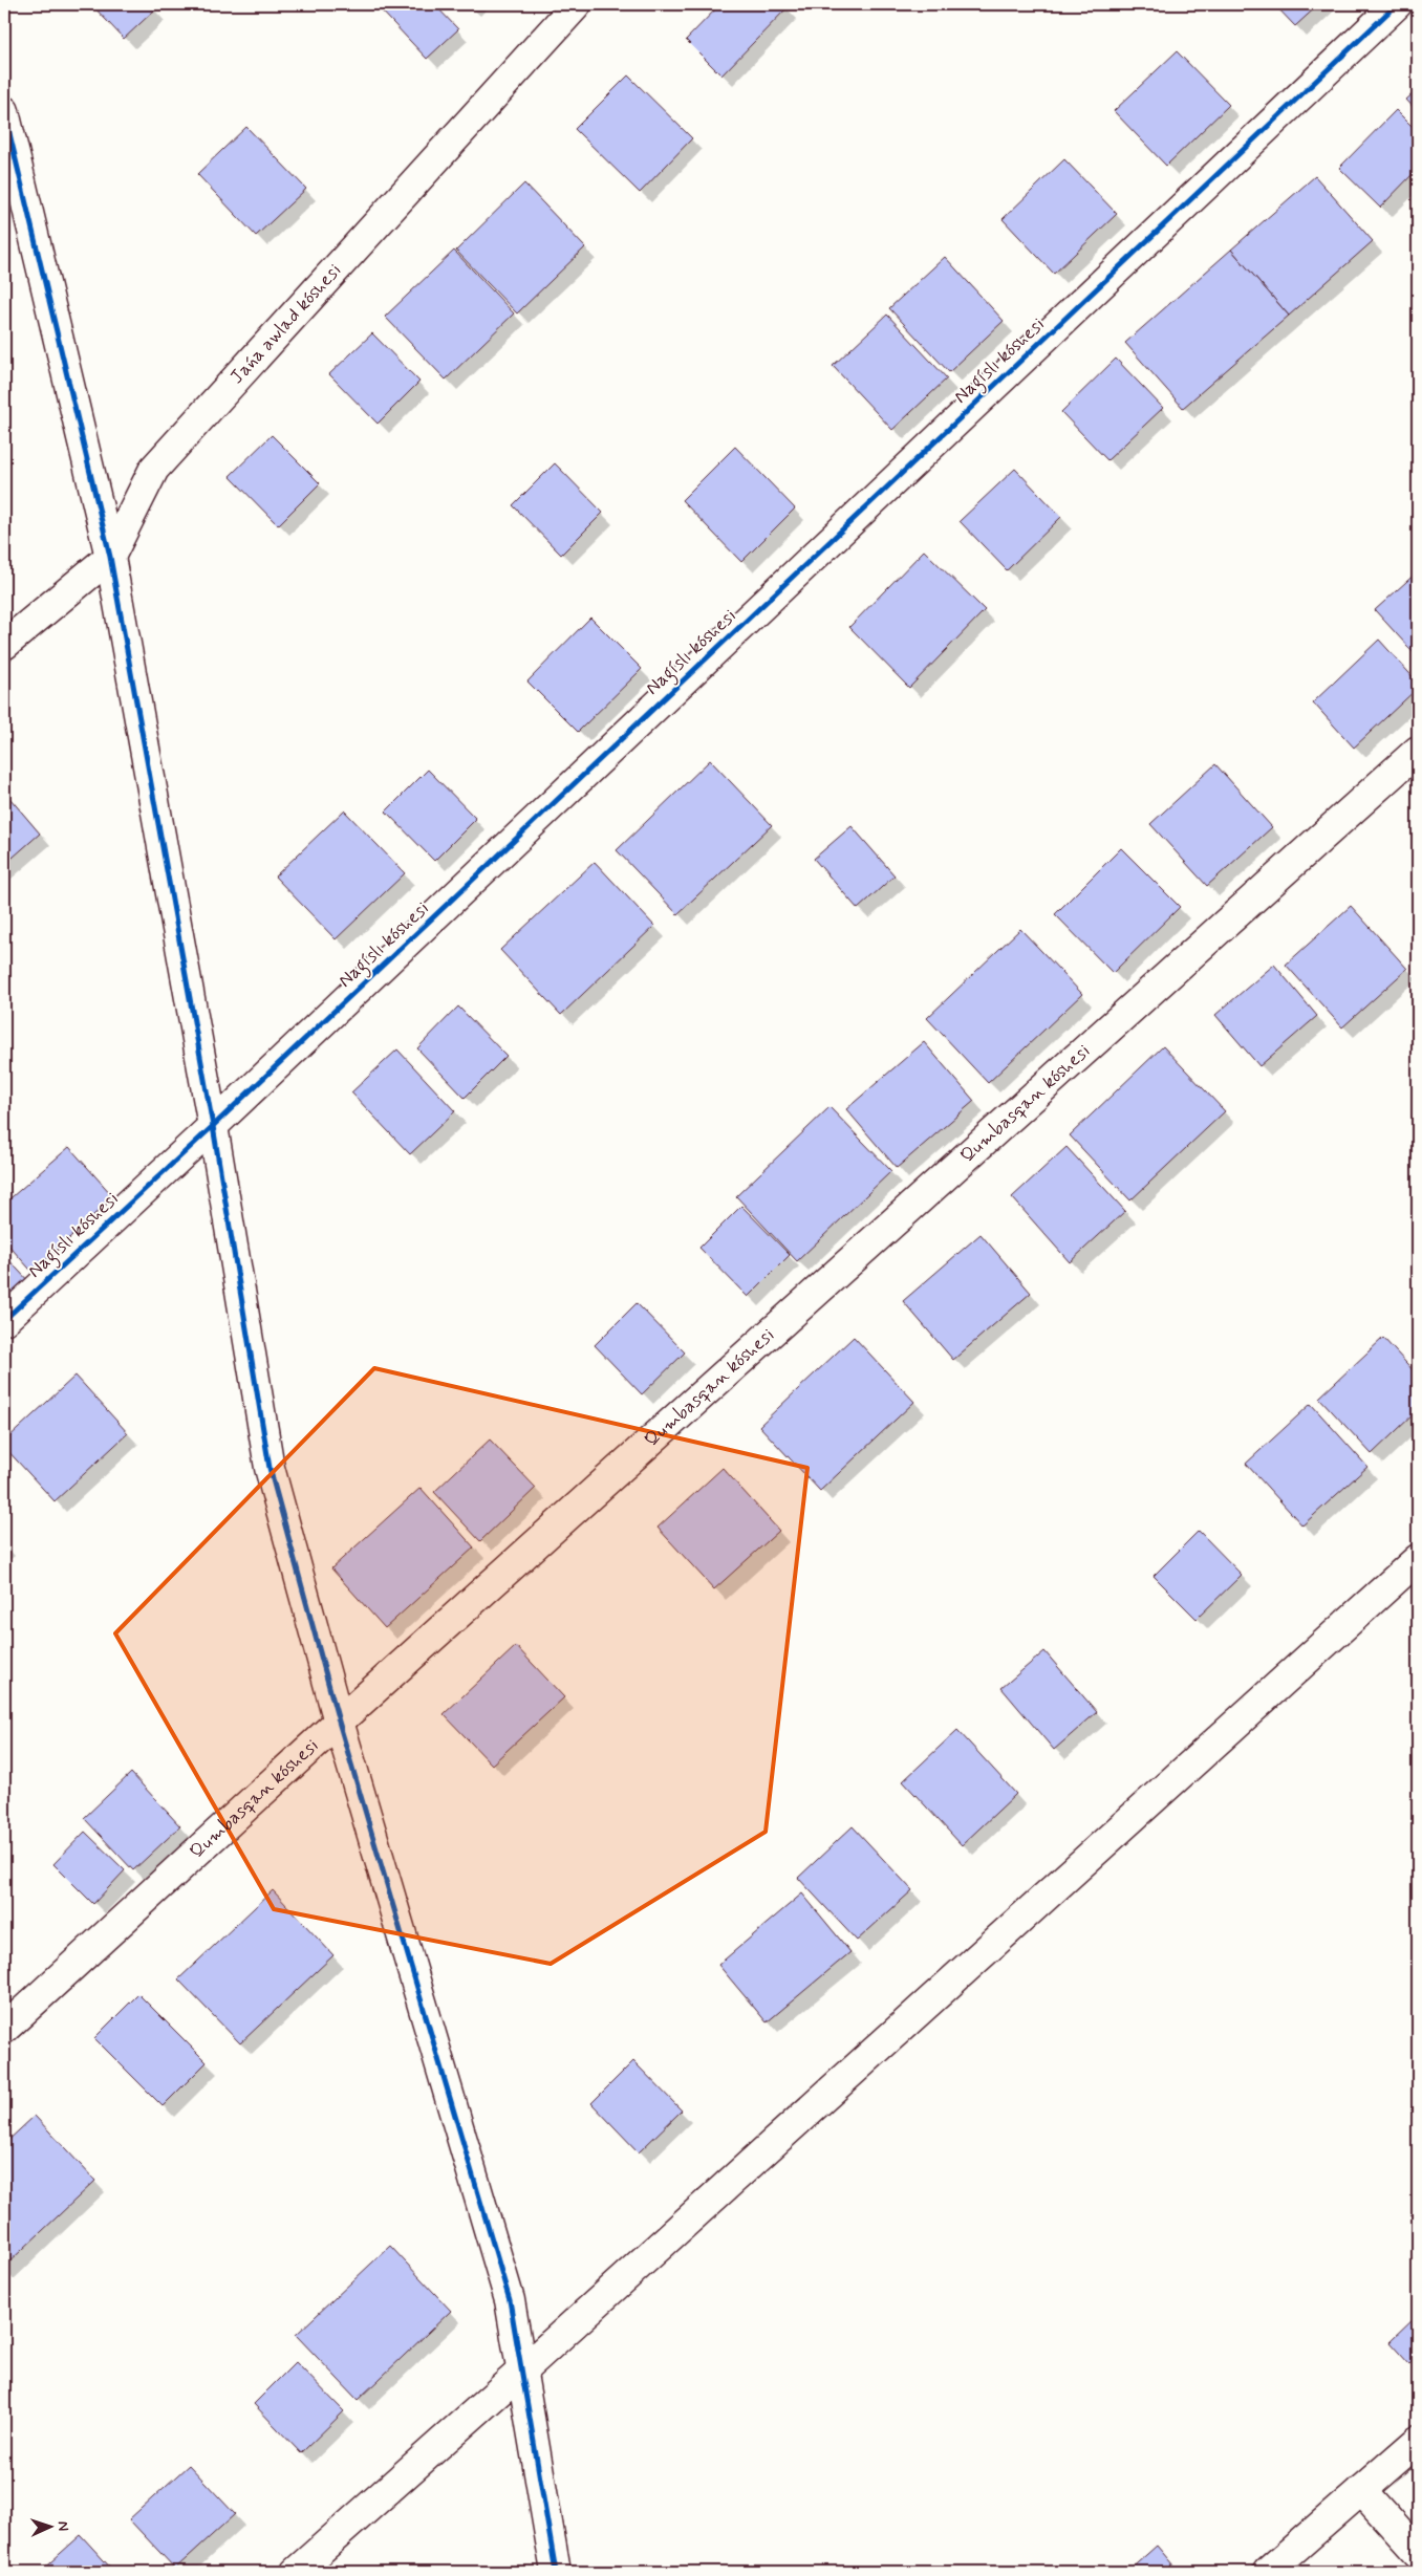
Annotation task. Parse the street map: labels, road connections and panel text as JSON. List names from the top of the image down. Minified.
{"streets":{"street":["Jańa awlad kóshesi","Naǵıslı kóshesi","Qumbasqan kóshesi"]},"north":"right"}
